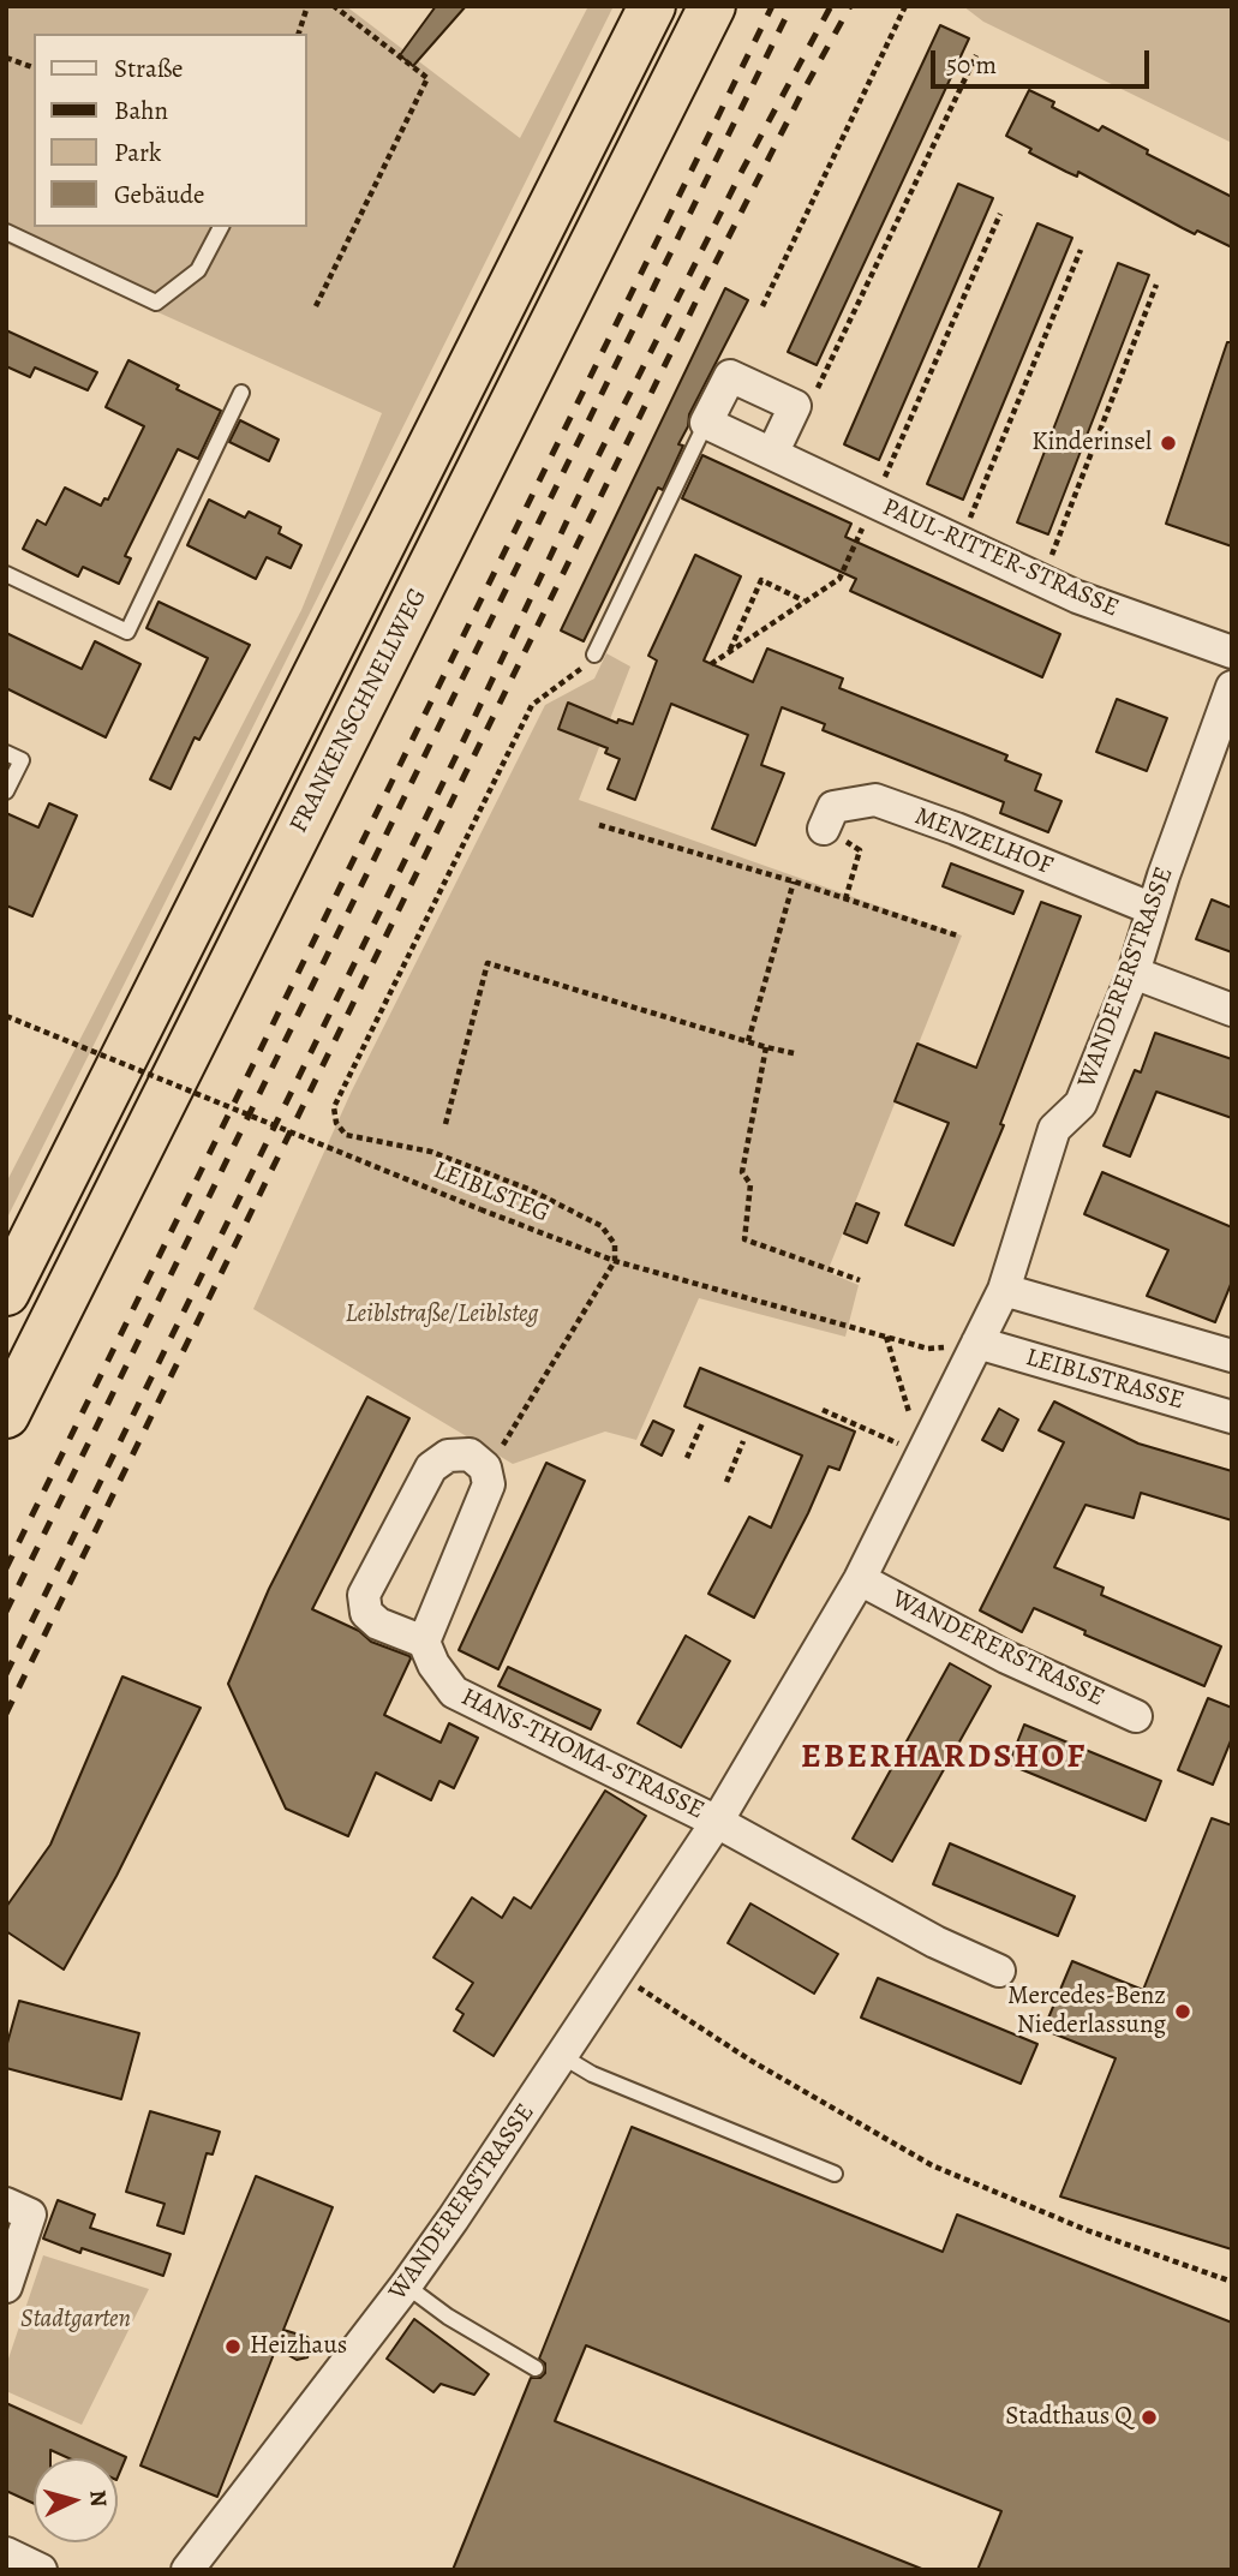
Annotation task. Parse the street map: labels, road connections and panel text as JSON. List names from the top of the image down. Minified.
{"streets":{"highway":["FRANKENSCHNELLWEG"],"street":["PAUL-RITTER-STRASSE","MENZELHOF","WANDERERSTRASSE","LEIBLSTRASSE","HANS-THOMA-STRASSE"],"path":["LEIBLSTEG"]},"crossings":[["MENZELHOF","WANDERERSTRASSE"],["WANDERERSTRASSE","LEIBLSTEG"],["WANDERERSTRASSE","LEIBLSTRASSE"],["WANDERERSTRASSE","HANS-THOMA-STRASSE"],["LEIBLSTEG","LEIBLSTRASSE"]],"districts":["EBERHARDSHOF"],"parks":["Leiblstraße/Leiblsteg","Stadtgarten"],"places":["Kinderinsel","Mercedes-Benz Niederlassung","Heizhaus","Stadthaus Q"],"legend":["Straße","Bahn","Park","Gebäude"],"scale_bar":"50 m","north":"right"}
